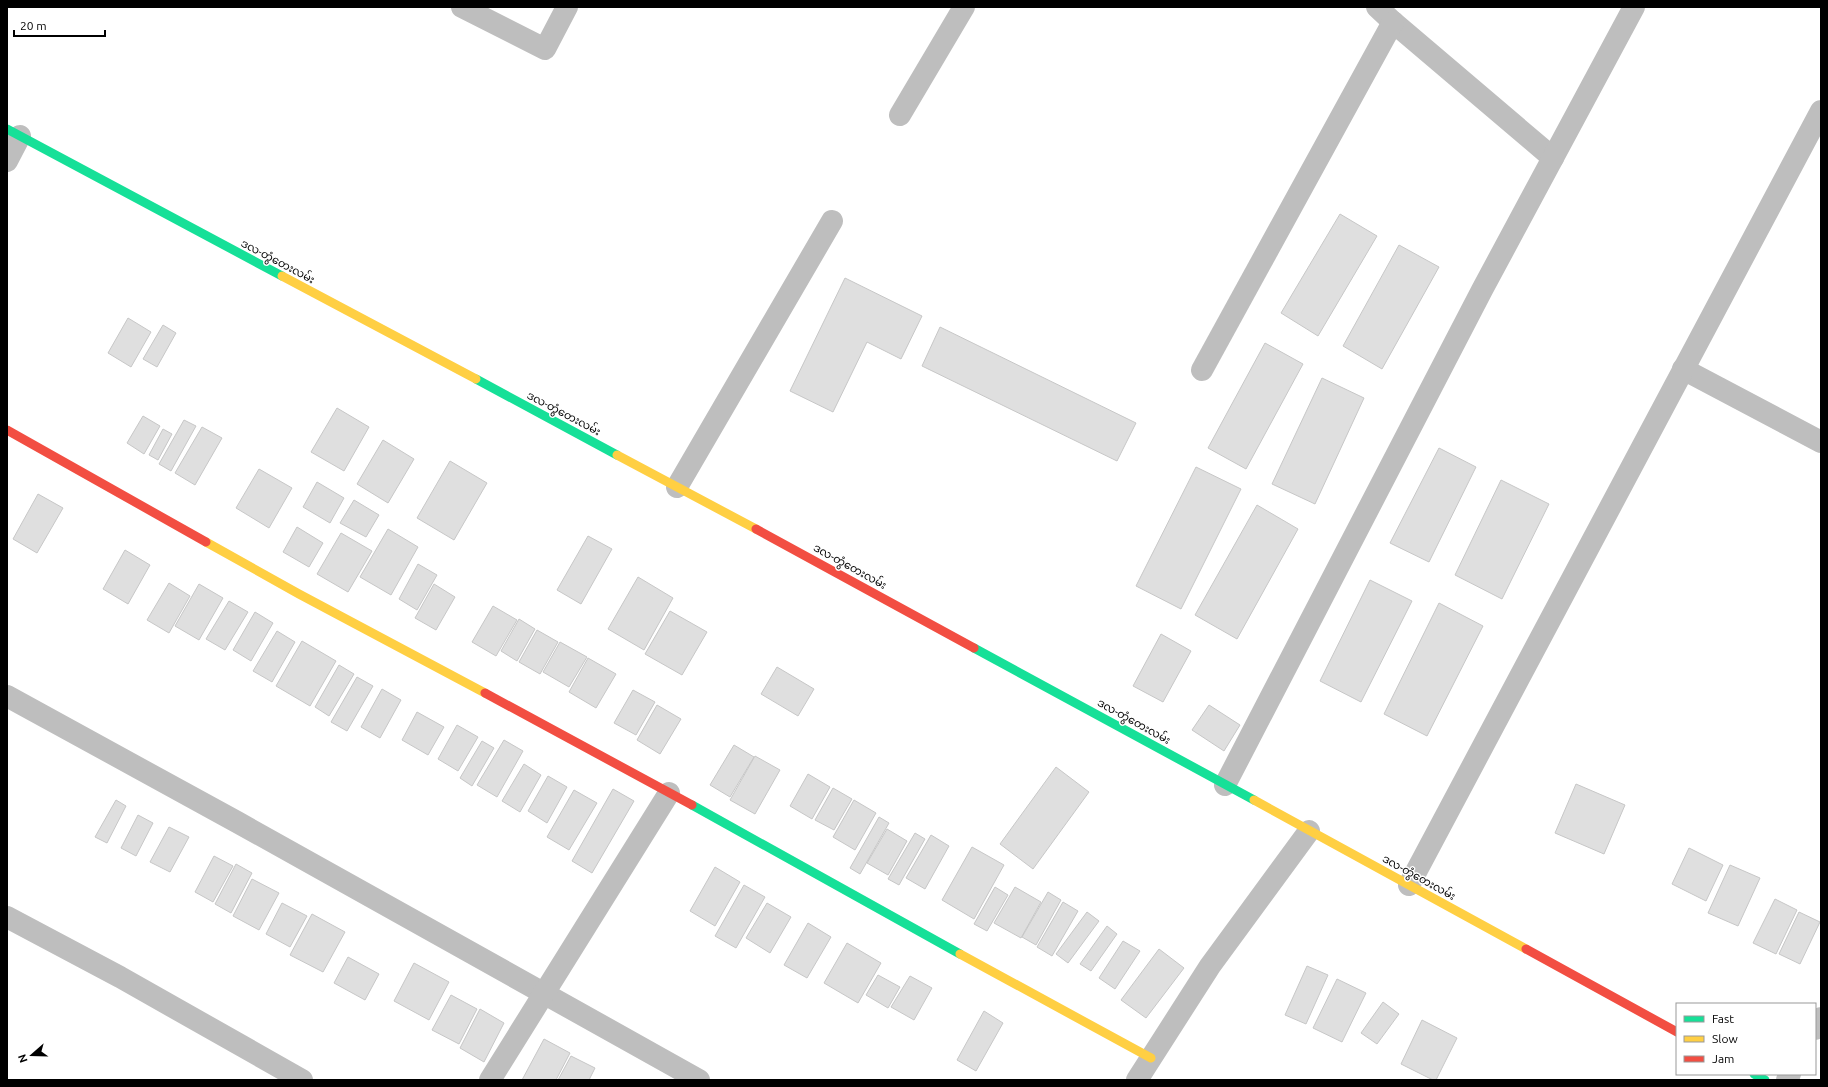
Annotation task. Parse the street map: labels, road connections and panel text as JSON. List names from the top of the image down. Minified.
{"streets":{"main road":["ဒလ-တွံတေးလမ်း"]},"legend":["Fast","Slow","Jam"],"scale_bar":"20 m","north":"left"}
